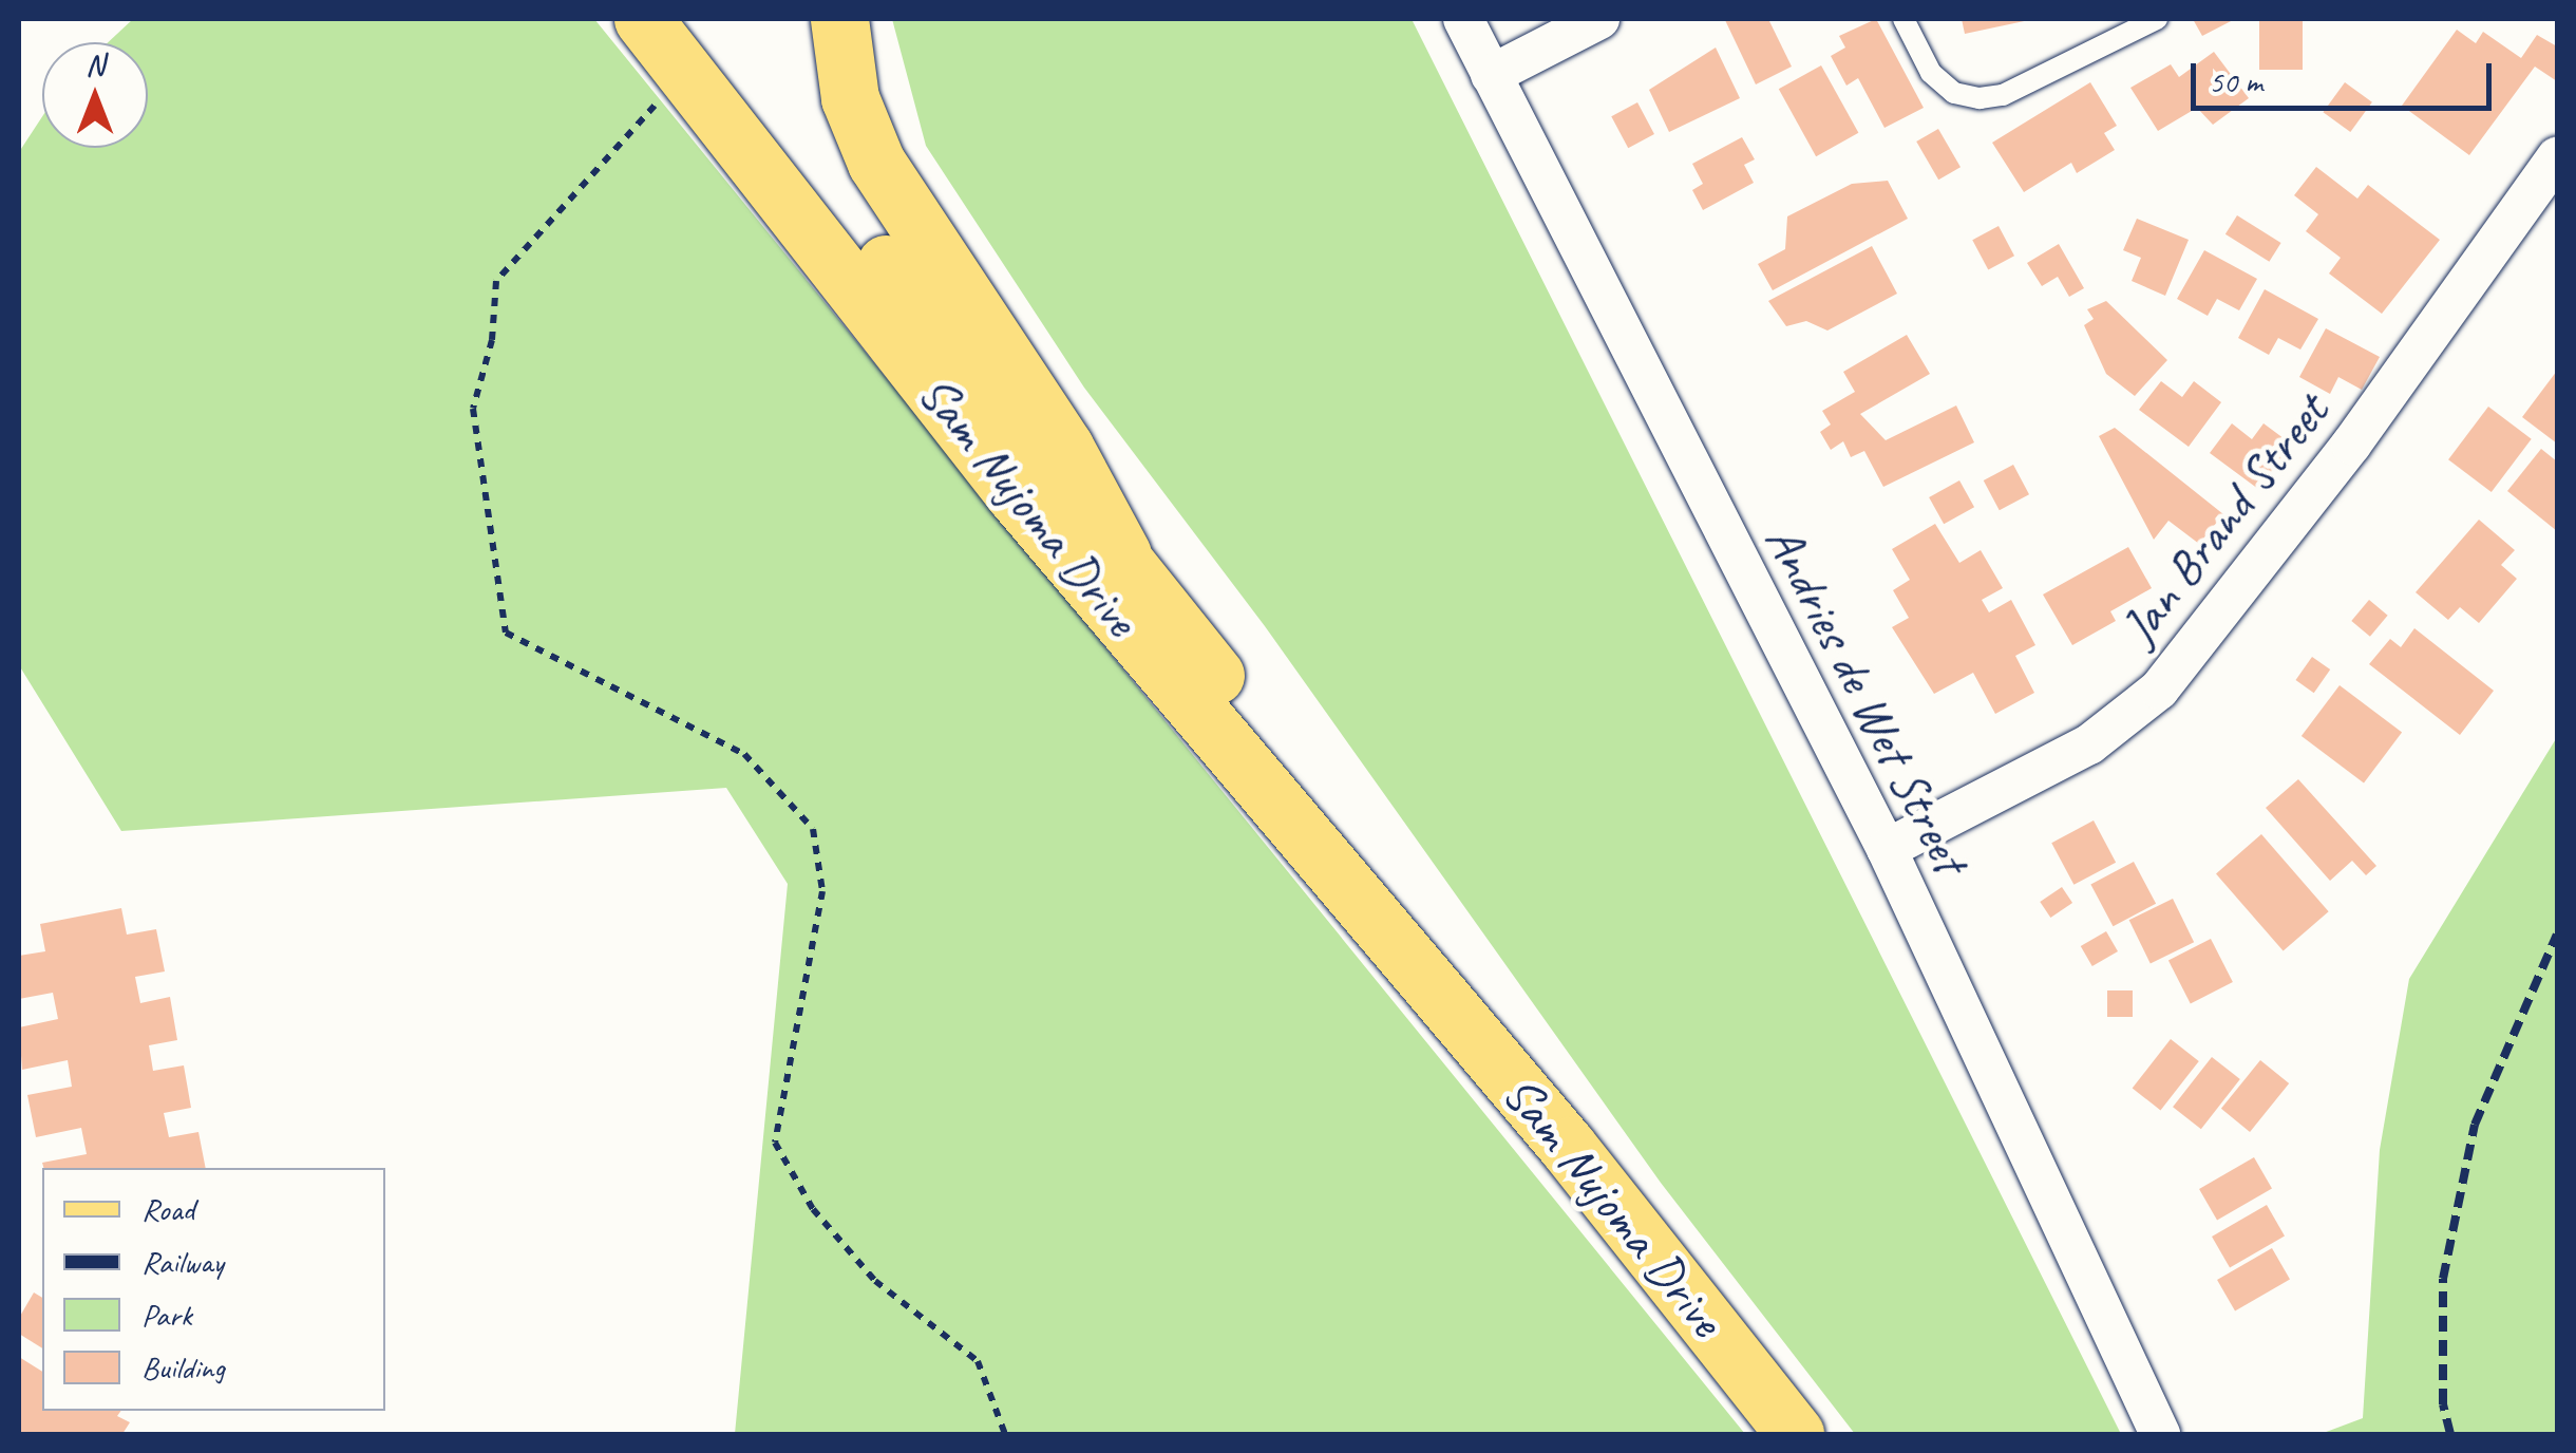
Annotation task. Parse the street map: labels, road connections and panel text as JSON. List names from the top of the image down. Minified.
{"streets":{"main road":["Sam Nujoma Drive"],"street":["Jan Brand Street","Andries de Wet Street"]},"crossings":[["Jan Brand Street","Andries de Wet Street"]],"legend":["Road","Railway","Park","Building"],"scale_bar":"50 m","north":"top"}
